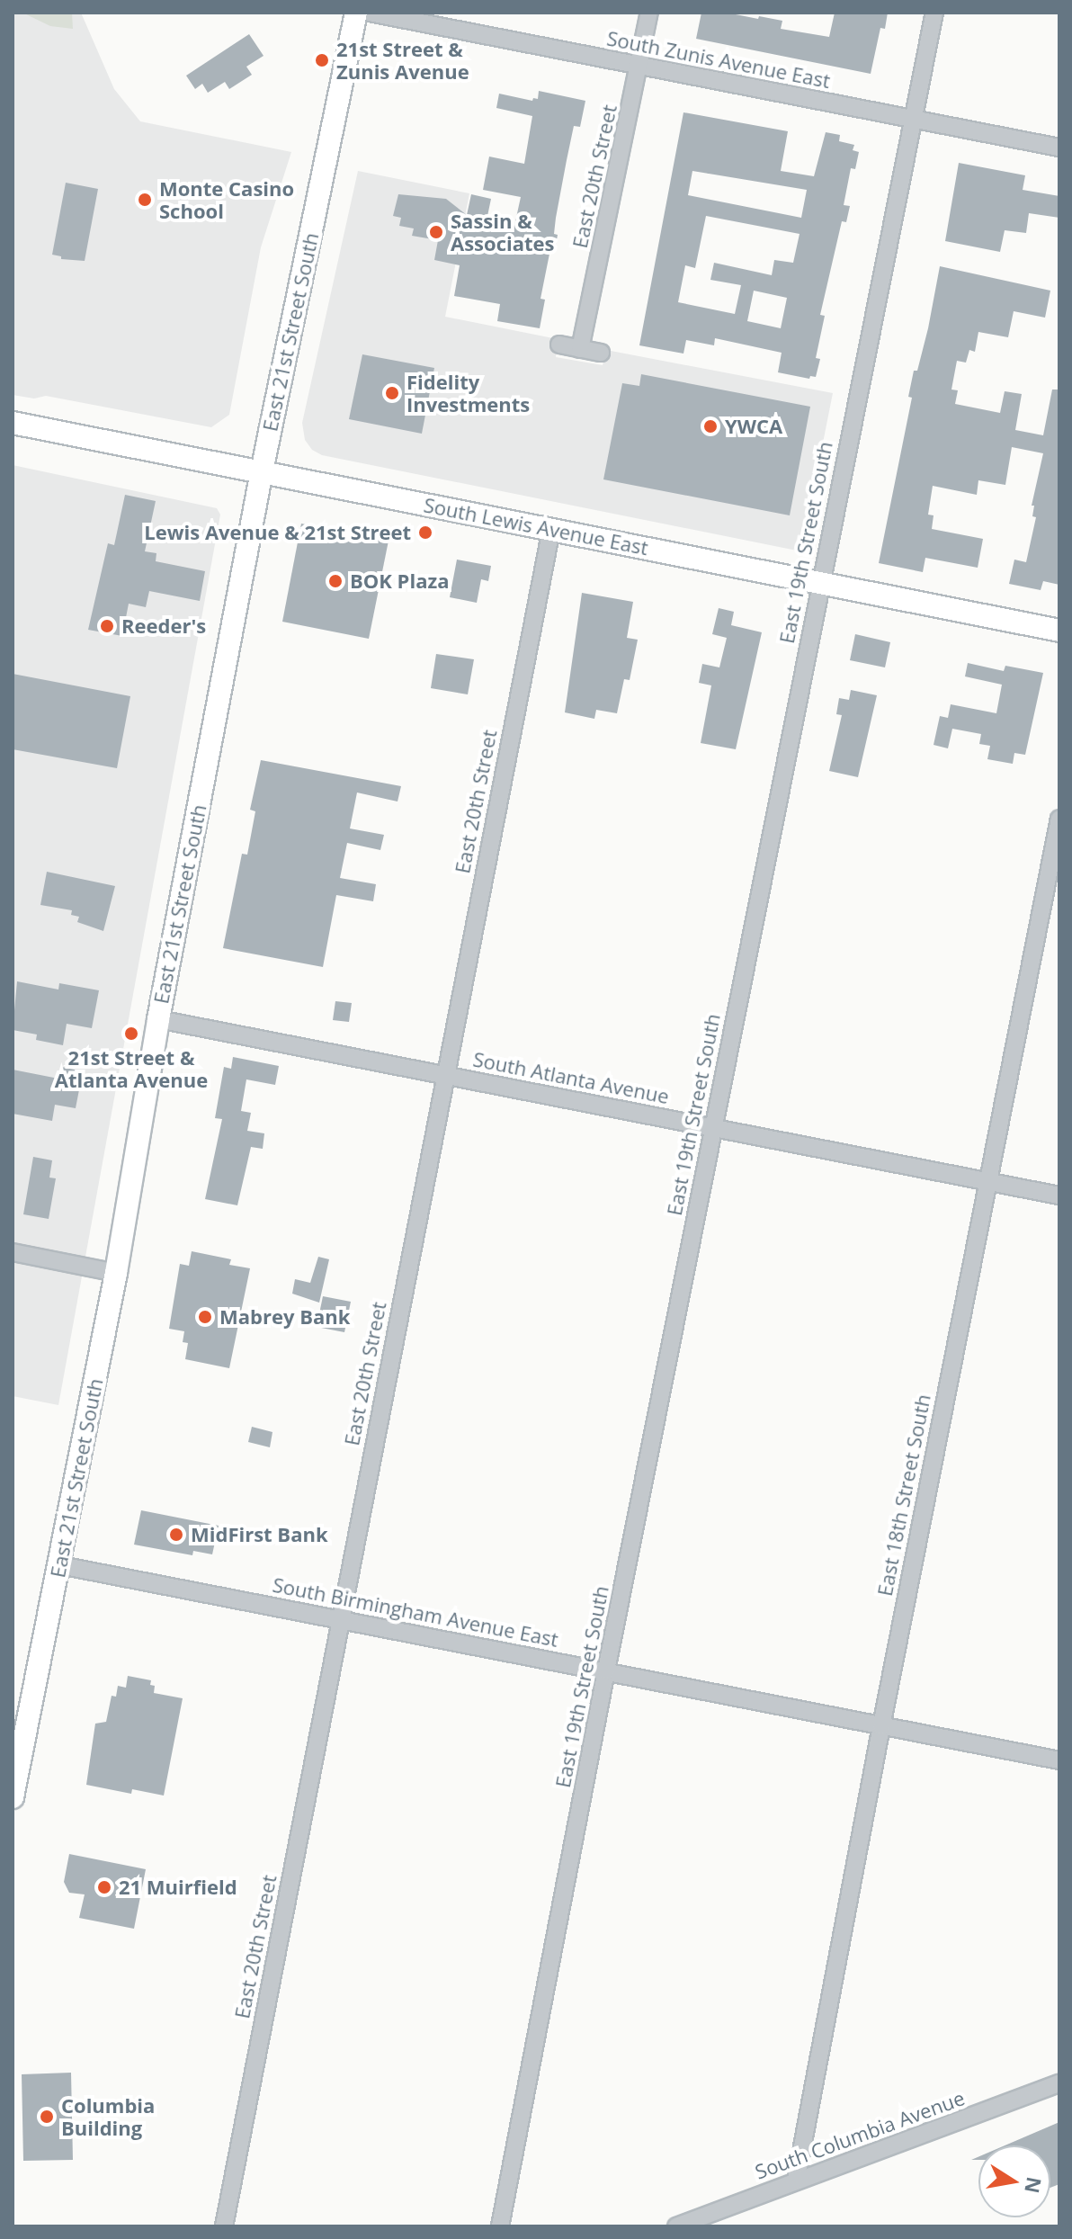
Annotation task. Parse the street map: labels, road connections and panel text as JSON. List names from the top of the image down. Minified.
{"streets":{"main road":["East 21st Street South","South Lewis Avenue East"],"street":["South Zunis Avenue East","East 20th Street","East 19th Street South","South Atlanta Avenue","East 18th Street South","South Birmingham Avenue East","South Columbia Avenue"]},"crossings":[["South Zunis Avenue East","East 20th Street"],["South Zunis Avenue East","East 19th Street South"],["East 20th Street","South Lewis Avenue East"],["East 20th Street","South Atlanta Avenue"],["East 20th Street","South Birmingham Avenue East"],["East 21st Street South","South Lewis Avenue East"],["East 21st Street South","South Atlanta Avenue"],["East 21st Street South","South Birmingham Avenue East"],["South Lewis Avenue East","East 19th Street South"],["East 19th Street South","South Atlanta Avenue"],["East 19th Street South","South Birmingham Avenue East"],["South Atlanta Avenue","East 18th Street South"],["East 18th Street South","South Birmingham Avenue East"],["East 18th Street South","South Columbia Avenue"]],"places":["21st Street & Zunis Avenue","Monte Casino School","Sassin & Associates","Fidelity Investments","YWCA","Lewis Avenue & 21st Street","BOK Plaza","Reeder's","21st Street & Atlanta Avenue","Mabrey Bank","MidFirst Bank","21 Muirfield","Columbia Building"],"north":"right"}
